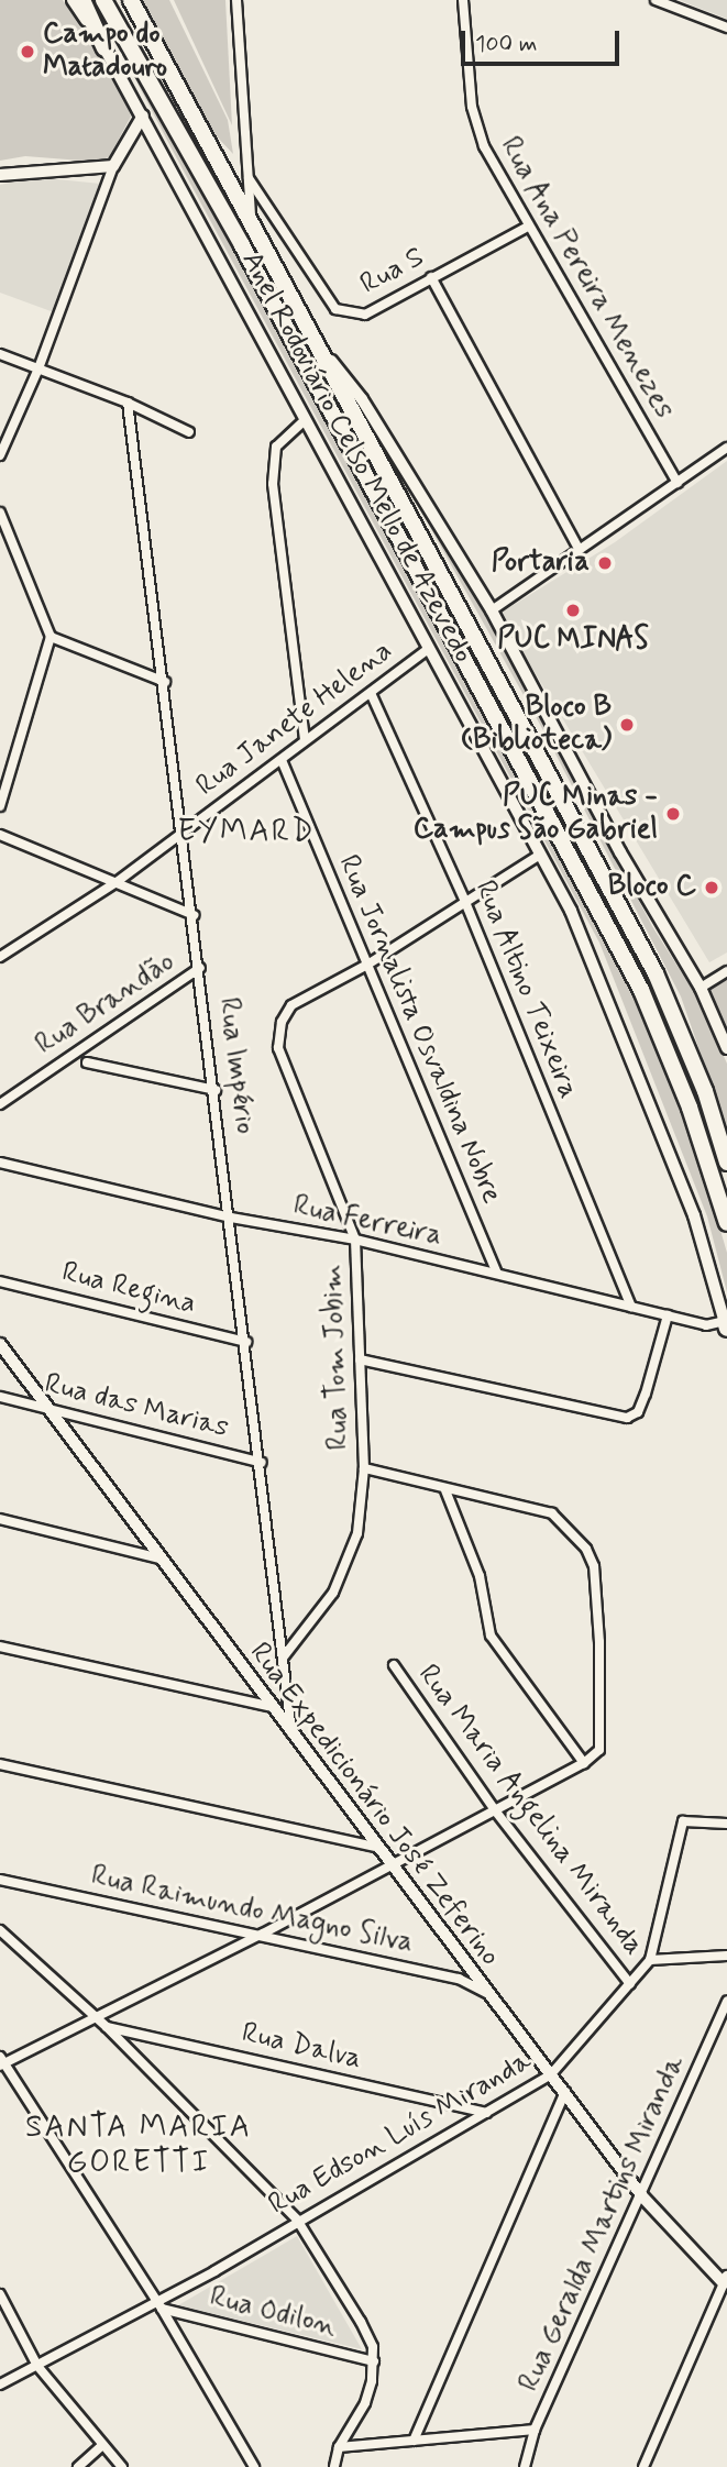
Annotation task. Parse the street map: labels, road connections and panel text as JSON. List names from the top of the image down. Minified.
{"streets":{"highway":["Anel Rodoviário Celso Mello de Azevedo"],"street":["Rua S","Rua Ana Pereira Menezes","Rua Janete Helena","Rua Altino Teixeira","Rua Brandão","Rua Jornalista Osvaldina Nobre","Rua Império","Rua Ferreira","Rua Regina","Rua Tom Jobim","Rua das Marias","Rua Expedicionário José Zeferino","Rua Maria Angelina Miranda","Rua Raimundo Magno Silva","Rua Dalva","Rua Edson Luís Miranda","Rua Geralda Martins Miranda","Rua Odilon"]},"crossings":[["Rua S","Rua Ana Pereira Menezes"],["Anel Rodoviário Celso Mello de Azevedo","Rua Janete Helena"],["Anel Rodoviário Celso Mello de Azevedo","Rua Ferreira"],["Rua Janete Helena","Rua Altino Teixeira"],["Rua Janete Helena","Rua Jornalista Osvaldina Nobre"],["Rua Janete Helena","Rua Império"],["Rua Altino Teixeira","Rua Ferreira"],["Rua Brandão","Rua Império"],["Rua Jornalista Osvaldina Nobre","Rua Ferreira"],["Rua Jornalista Osvaldina Nobre","Rua Tom Jobim"],["Rua Império","Rua Ferreira"],["Rua Império","Rua Regina"],["Rua Império","Rua Tom Jobim"],["Rua Império","Rua das Marias"],["Rua Império","Rua Expedicionário José Zeferino"],["Rua Ferreira","Rua Tom Jobim"],["Rua das Marias","Rua Expedicionário José Zeferino"],["Rua Expedicionário José Zeferino","Rua Raimundo Magno Silva"],["Rua Expedicionário José Zeferino","Rua Edson Luís Miranda"],["Rua Expedicionário José Zeferino","Rua Geralda Martins Miranda"],["Rua Maria Angelina Miranda","Rua Edson Luís Miranda"],["Rua Dalva","Rua Edson Luís Miranda"],["Rua Edson Luís Miranda","Rua Odilon"]],"districts":["EYMARD","SANTA MARIA GORETTI"],"places":["Campo do Matadouro","Portaria","PUC MINAS","Bloco B (Biblioteca)","PUC Minas - Campus São Gabriel","Bloco C"],"scale_bar":"100 m"}
